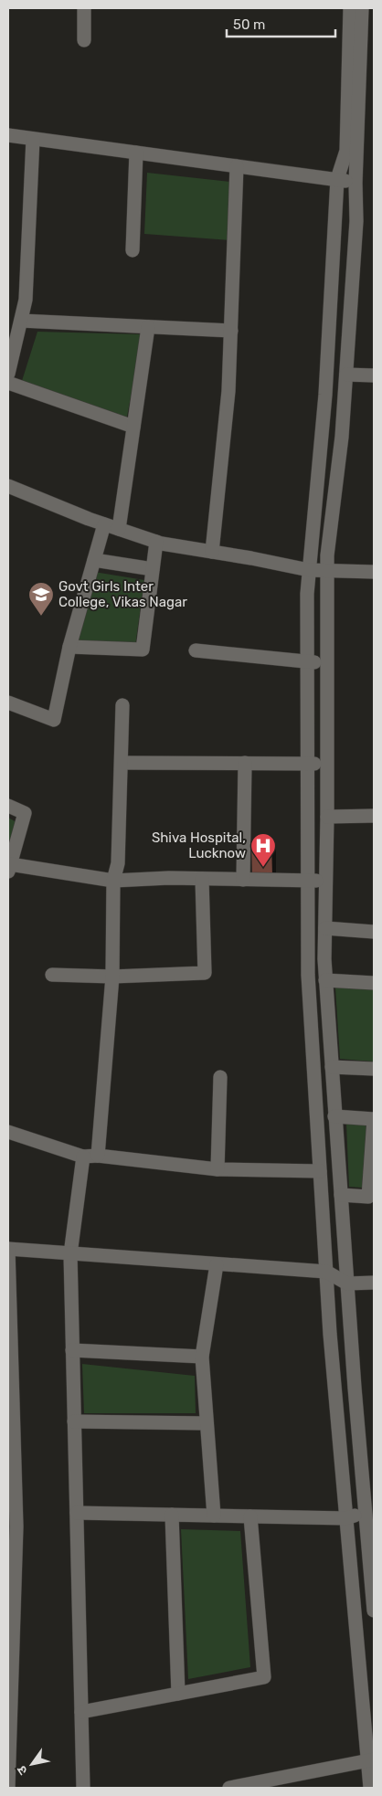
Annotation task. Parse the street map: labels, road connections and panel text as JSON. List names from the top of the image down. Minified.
{"places":{"school or university":["Govt Girls Inter College, Vikas Nagar"],"hospital":["Shiva Hospital, Lucknow"]},"scale_bar":"50 m","north":"bottom left"}
